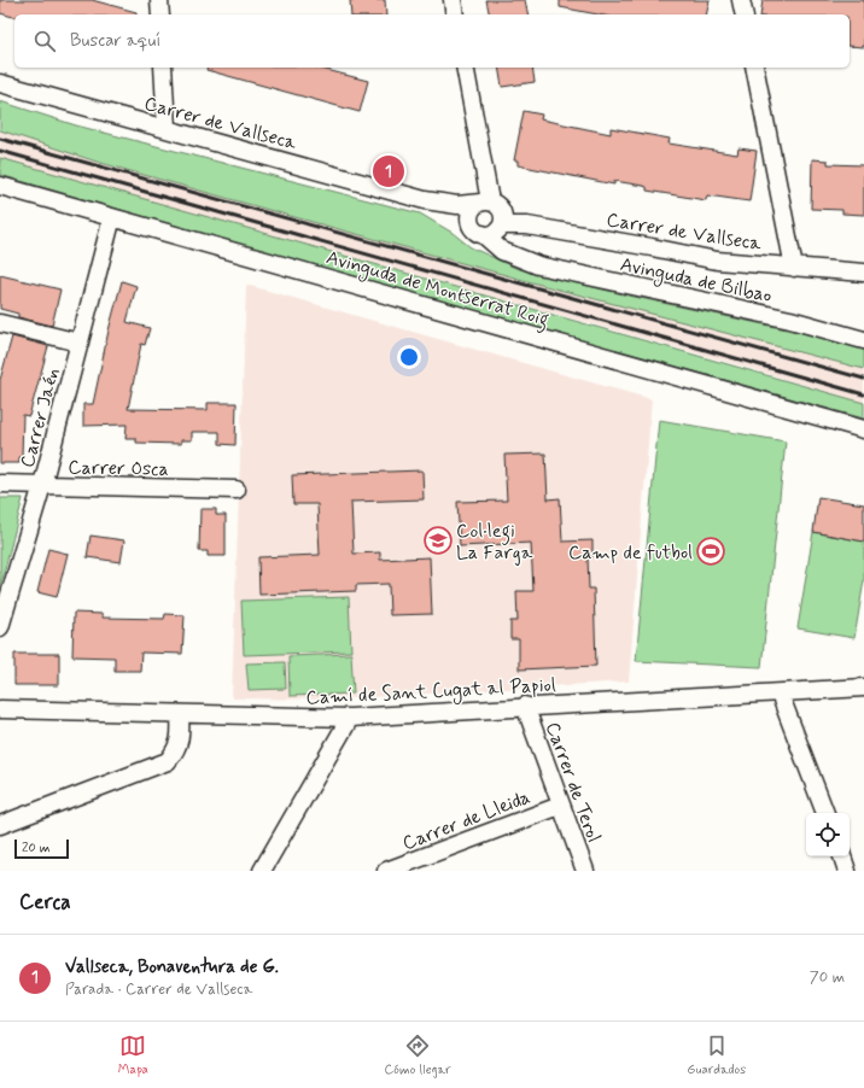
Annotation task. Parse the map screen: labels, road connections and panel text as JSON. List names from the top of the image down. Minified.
{"streets":{"street":["Carrer de Vallseca","Avinguda de Bilbao","Avinguda de Montserrat Roig","Carrer Jaén","Carrer Osca","Camí de Sant Cugat al Papiol","Carrer de Terol","Carrer de Lleida"]},"crossings":[["Carrer de Vallseca","Avinguda de Bilbao"],["Avinguda de Montserrat Roig","Carrer Jaén"],["Carrer Jaén","Carrer Osca"],["Camí de Sant Cugat al Papiol","Carrer de Terol"],["Carrer de Terol","Carrer de Lleida"]],"places":{"school or university":["Col·legi La Farga"],"sports":["Camp de futbol"]},"scale_bar":"20 m","page":{"search":"Buscar aquí","pins":"1","scale":"20 m","heading":"Cerca","list":[{"mark":"1","name":"Vallseca, Bonaventura de G.","note":"Parada · Carrer de Vallseca","value":"70 m"}],"nav":["Mapa","Cómo llegar","Guardados"]}}
